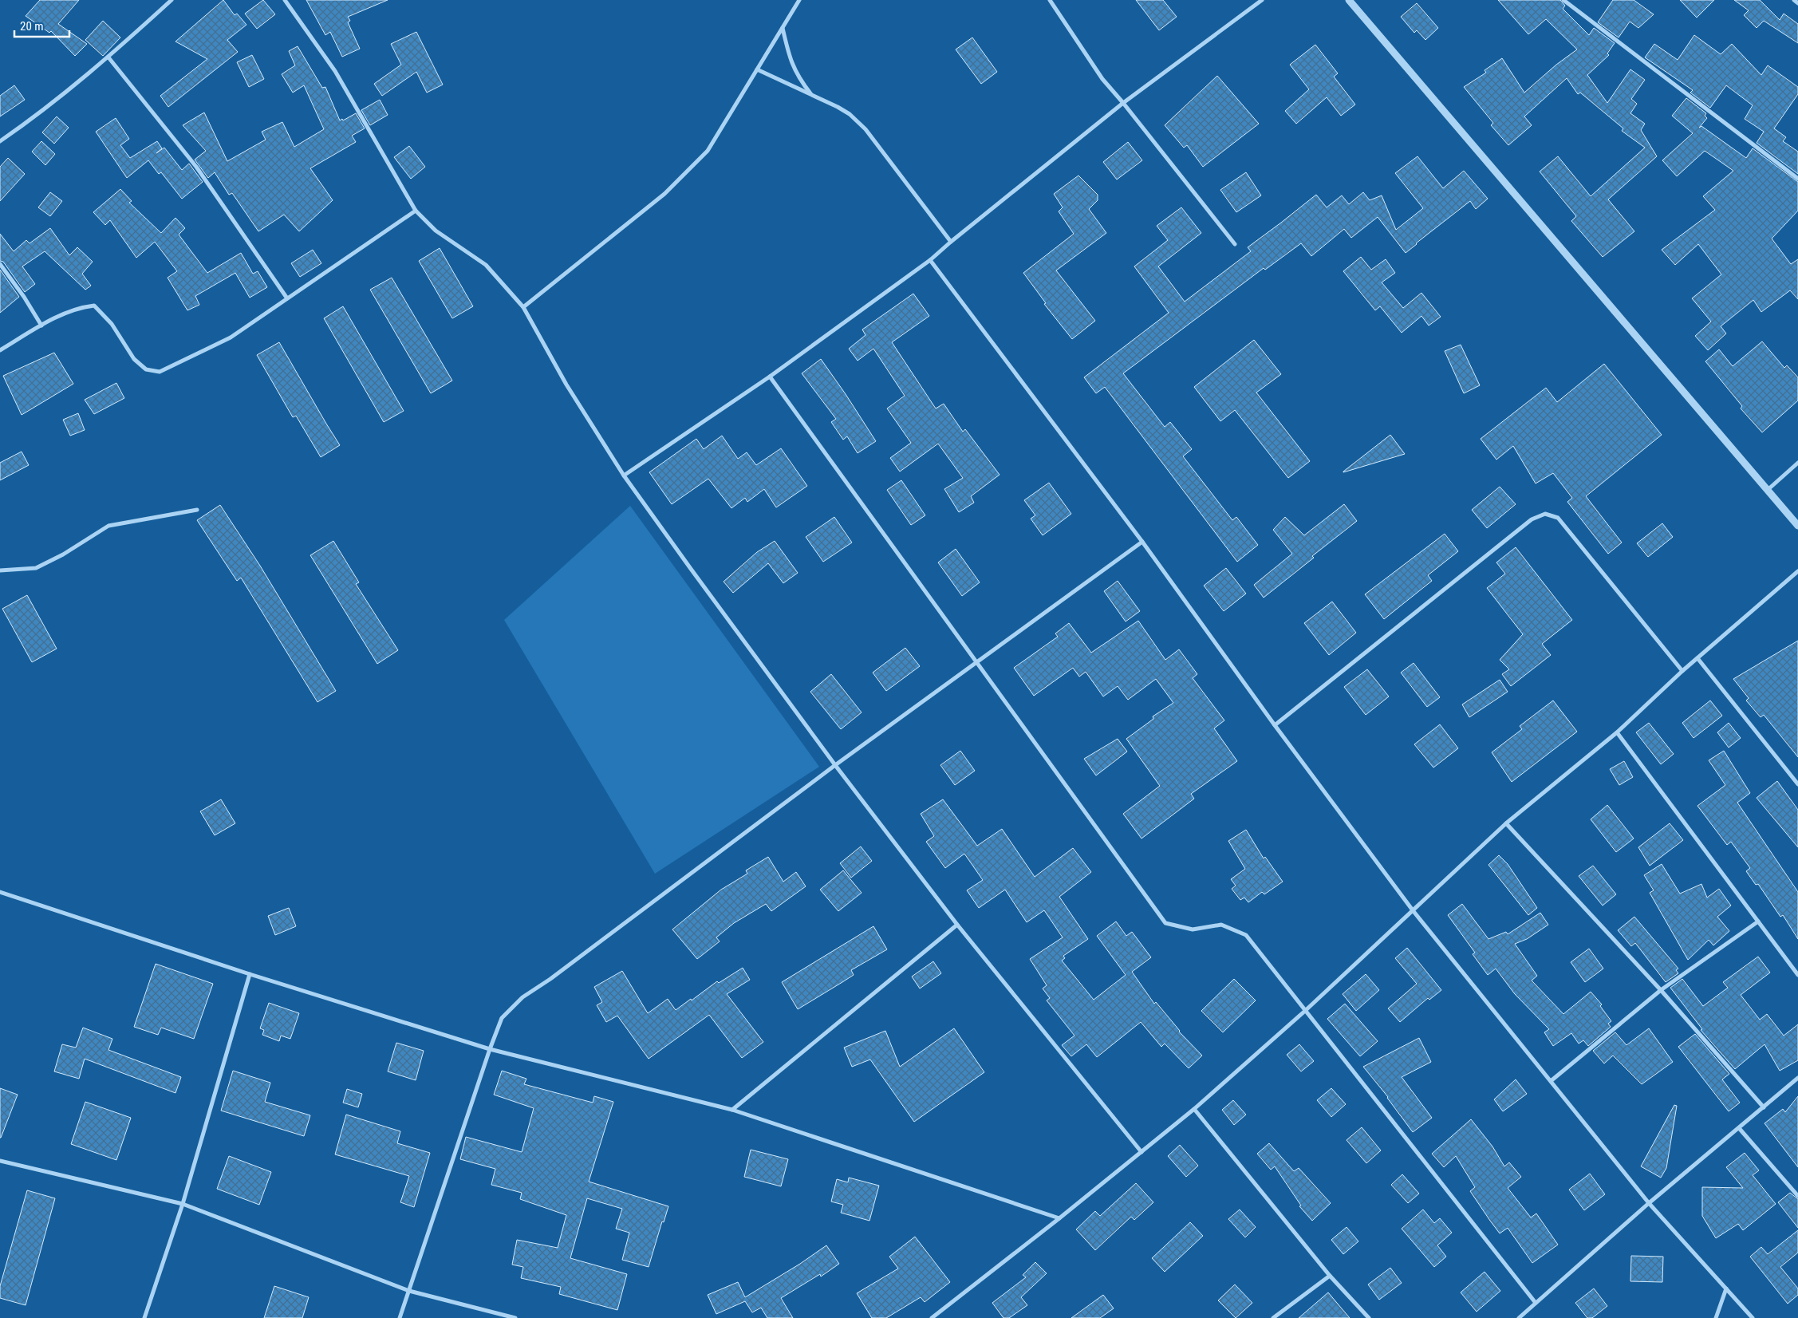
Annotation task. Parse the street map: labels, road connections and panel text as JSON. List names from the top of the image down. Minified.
{"scale_bar":"20 m"}
